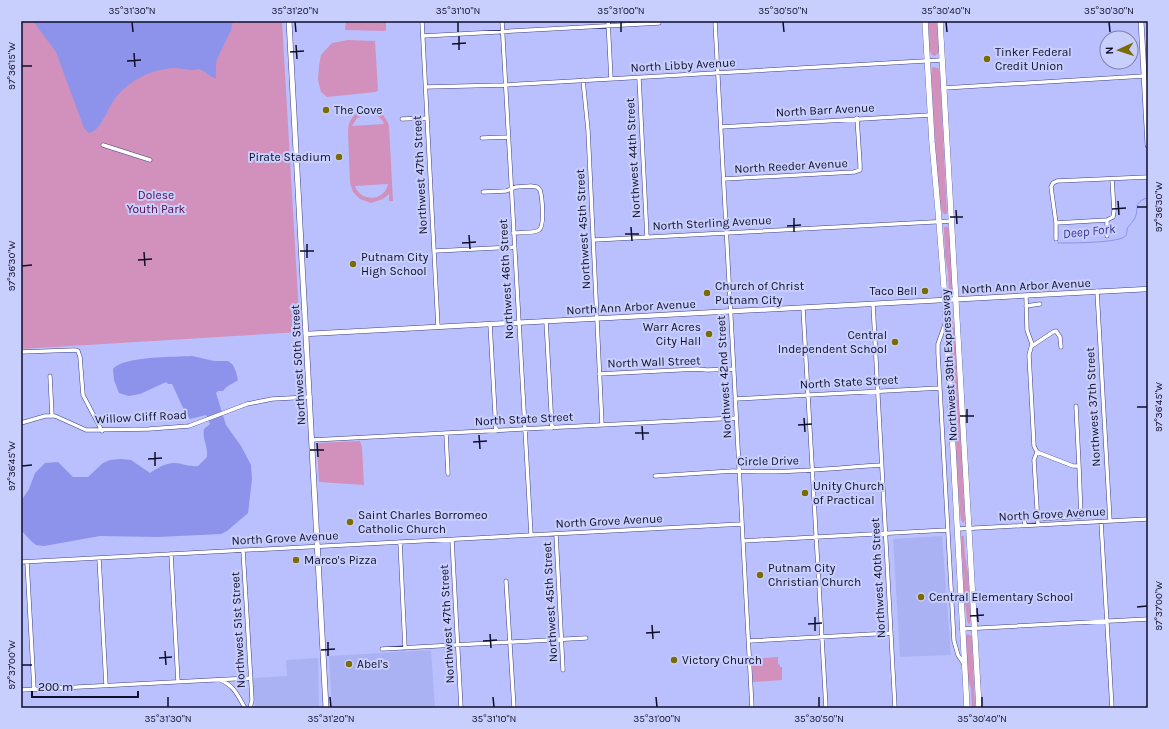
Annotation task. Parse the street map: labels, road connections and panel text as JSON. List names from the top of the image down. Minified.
{"streets":{"highway":["Northwest 39th Expressway"],"main road":["Northwest 50th Street"],"street":["North Libby Avenue","North Barr Avenue","Northwest 44th Street","North Reeder Avenue","Northwest 47th Street","North Sterling Avenue","Northwest 45th Street","Northwest 46th Street","North Ann Arbor Avenue","North Wall Street","Northwest 42nd Street","North State Street","Northwest 37th Street","Willow Cliff Road","Circle Drive","North Grove Avenue","Northwest 40th Street","Northwest 51st Street"]},"crossings":[["North Libby Avenue","Northwest 44th Street"],["North Libby Avenue","Northwest 47th Street"],["North Libby Avenue","Northwest 45th Street"],["North Libby Avenue","Northwest 46th Street"],["North Libby Avenue","Northwest 39th Expressway"],["North Libby Avenue","Northwest 42nd Street"],["North Barr Avenue","North Reeder Avenue"],["North Barr Avenue","Northwest 39th Expressway"],["North Barr Avenue","Northwest 42nd Street"],["Northwest 44th Street","North Sterling Avenue"],["North Reeder Avenue","Northwest 42nd Street"],["Northwest 47th Street","North Ann Arbor Avenue"],["Northwest 47th Street","North Grove Avenue"],["North Sterling Avenue","Northwest 45th Street"],["North Sterling Avenue","Northwest 39th Expressway"],["North Sterling Avenue","Northwest 42nd Street"],["Northwest 45th Street","North Ann Arbor Avenue"],["Northwest 45th Street","North Wall Street"],["Northwest 45th Street","North State Street"],["Northwest 45th Street","North Grove Avenue"],["Northwest 46th Street","North Ann Arbor Avenue"],["Northwest 46th Street","North State Street"],["Northwest 46th Street","North Grove Avenue"],["North Ann Arbor Avenue","Northwest 50th Street"],["North Ann Arbor Avenue","Northwest 39th Expressway"],["North Ann Arbor Avenue","Northwest 42nd Street"],["North Ann Arbor Avenue","Northwest 37th Street"],["North Ann Arbor Avenue","Northwest 40th Street"],["North Wall Street","Northwest 42nd Street"],["Northwest 50th Street","North State Street"],["Northwest 50th Street","Willow Cliff Road"],["Northwest 50th Street","North Grove Avenue"],["Northwest 39th Expressway","North State Street"],["Northwest 39th Expressway","North Grove Avenue"],["Northwest 42nd Street","North State Street"],["Northwest 42nd Street","Circle Drive"],["Northwest 42nd Street","North Grove Avenue"],["North State Street","Northwest 40th Street"],["Northwest 37th Street","North Grove Avenue"],["Circle Drive","Northwest 40th Street"],["North Grove Avenue","Northwest 51st Street"]],"water":["Deep Fork"],"parks":["Dolese Youth Park"],"places":["Tinker Federal Credit Union","The Cove","Pirate Stadium","Putnam City High School","Taco Bell","Church of Christ Putnam City","Warr Acres City Hall","Central Independent School","Unity Church of Practical","Saint Charles Borromeo Catholic Church","Marco's Pizza","Putnam City Christian Church","Central Elementary School","Victory Church","Abel's"],"scale_bar":"200 m","north":"left","coordinates":["35°31'30\"N","35°31'20\"N","35°31'10\"N","35°31'00\"N","35°30'50\"N","35°30'40\"N","35°30'30\"N","97°36'15\"W","97°36'30\"W","97°36'45\"W","97°37'00\"W"]}
